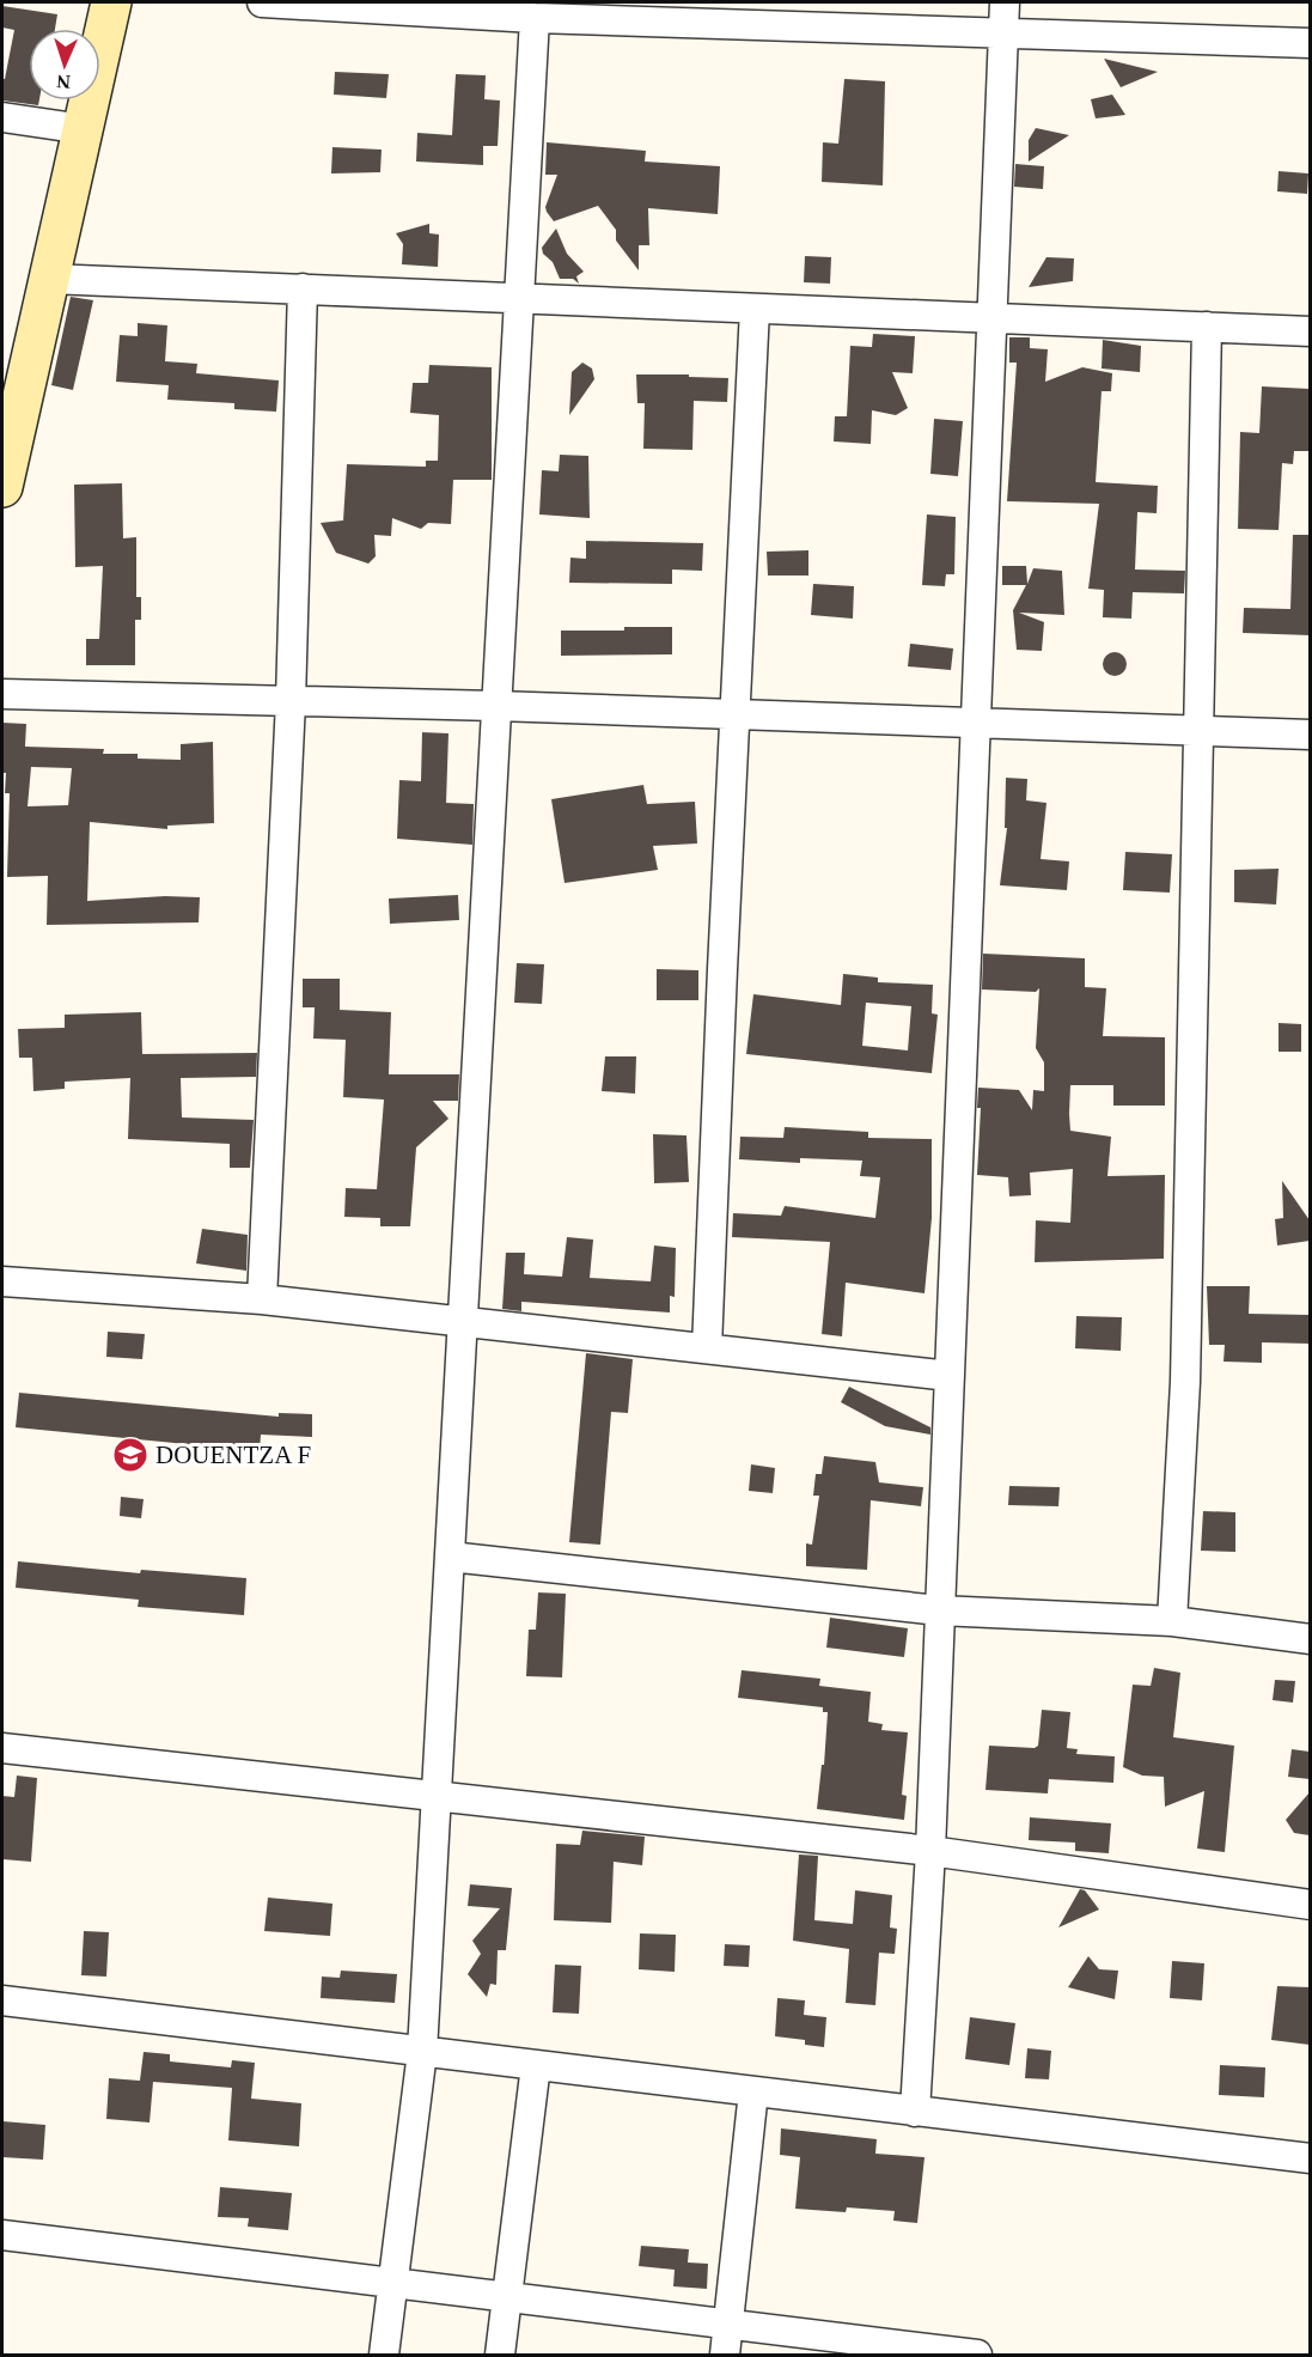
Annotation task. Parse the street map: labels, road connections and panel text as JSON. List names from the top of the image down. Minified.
{"places":{"school or university":["DOUENTZA F"]},"north":"bottom"}
